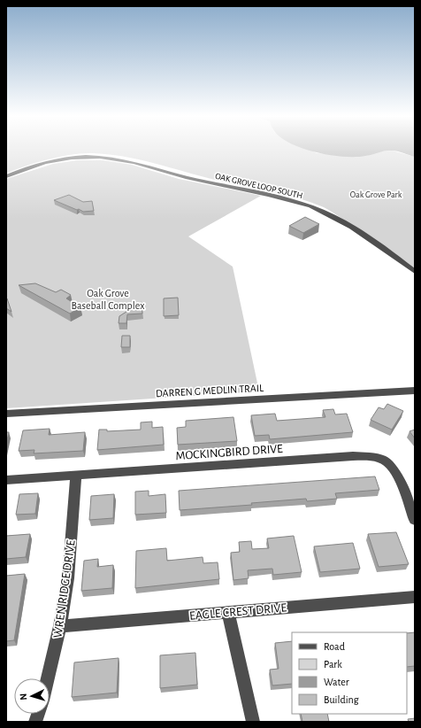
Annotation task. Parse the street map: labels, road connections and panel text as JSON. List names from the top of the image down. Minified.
{"streets":{"street":["OAK GROVE LOOP SOUTH","DARREN G MEDLIN TRAIL","MOCKINGBIRD DRIVE","WREN RIDGE DRIVE","EAGLE CREST DRIVE"]},"crossings":[["MOCKINGBIRD DRIVE","WREN RIDGE DRIVE"],["WREN RIDGE DRIVE","EAGLE CREST DRIVE"]],"parks":["Oak Grove Park","Oak Grove Baseball Complex"],"legend":["Road","Park","Water","Building"],"north":"left"}
